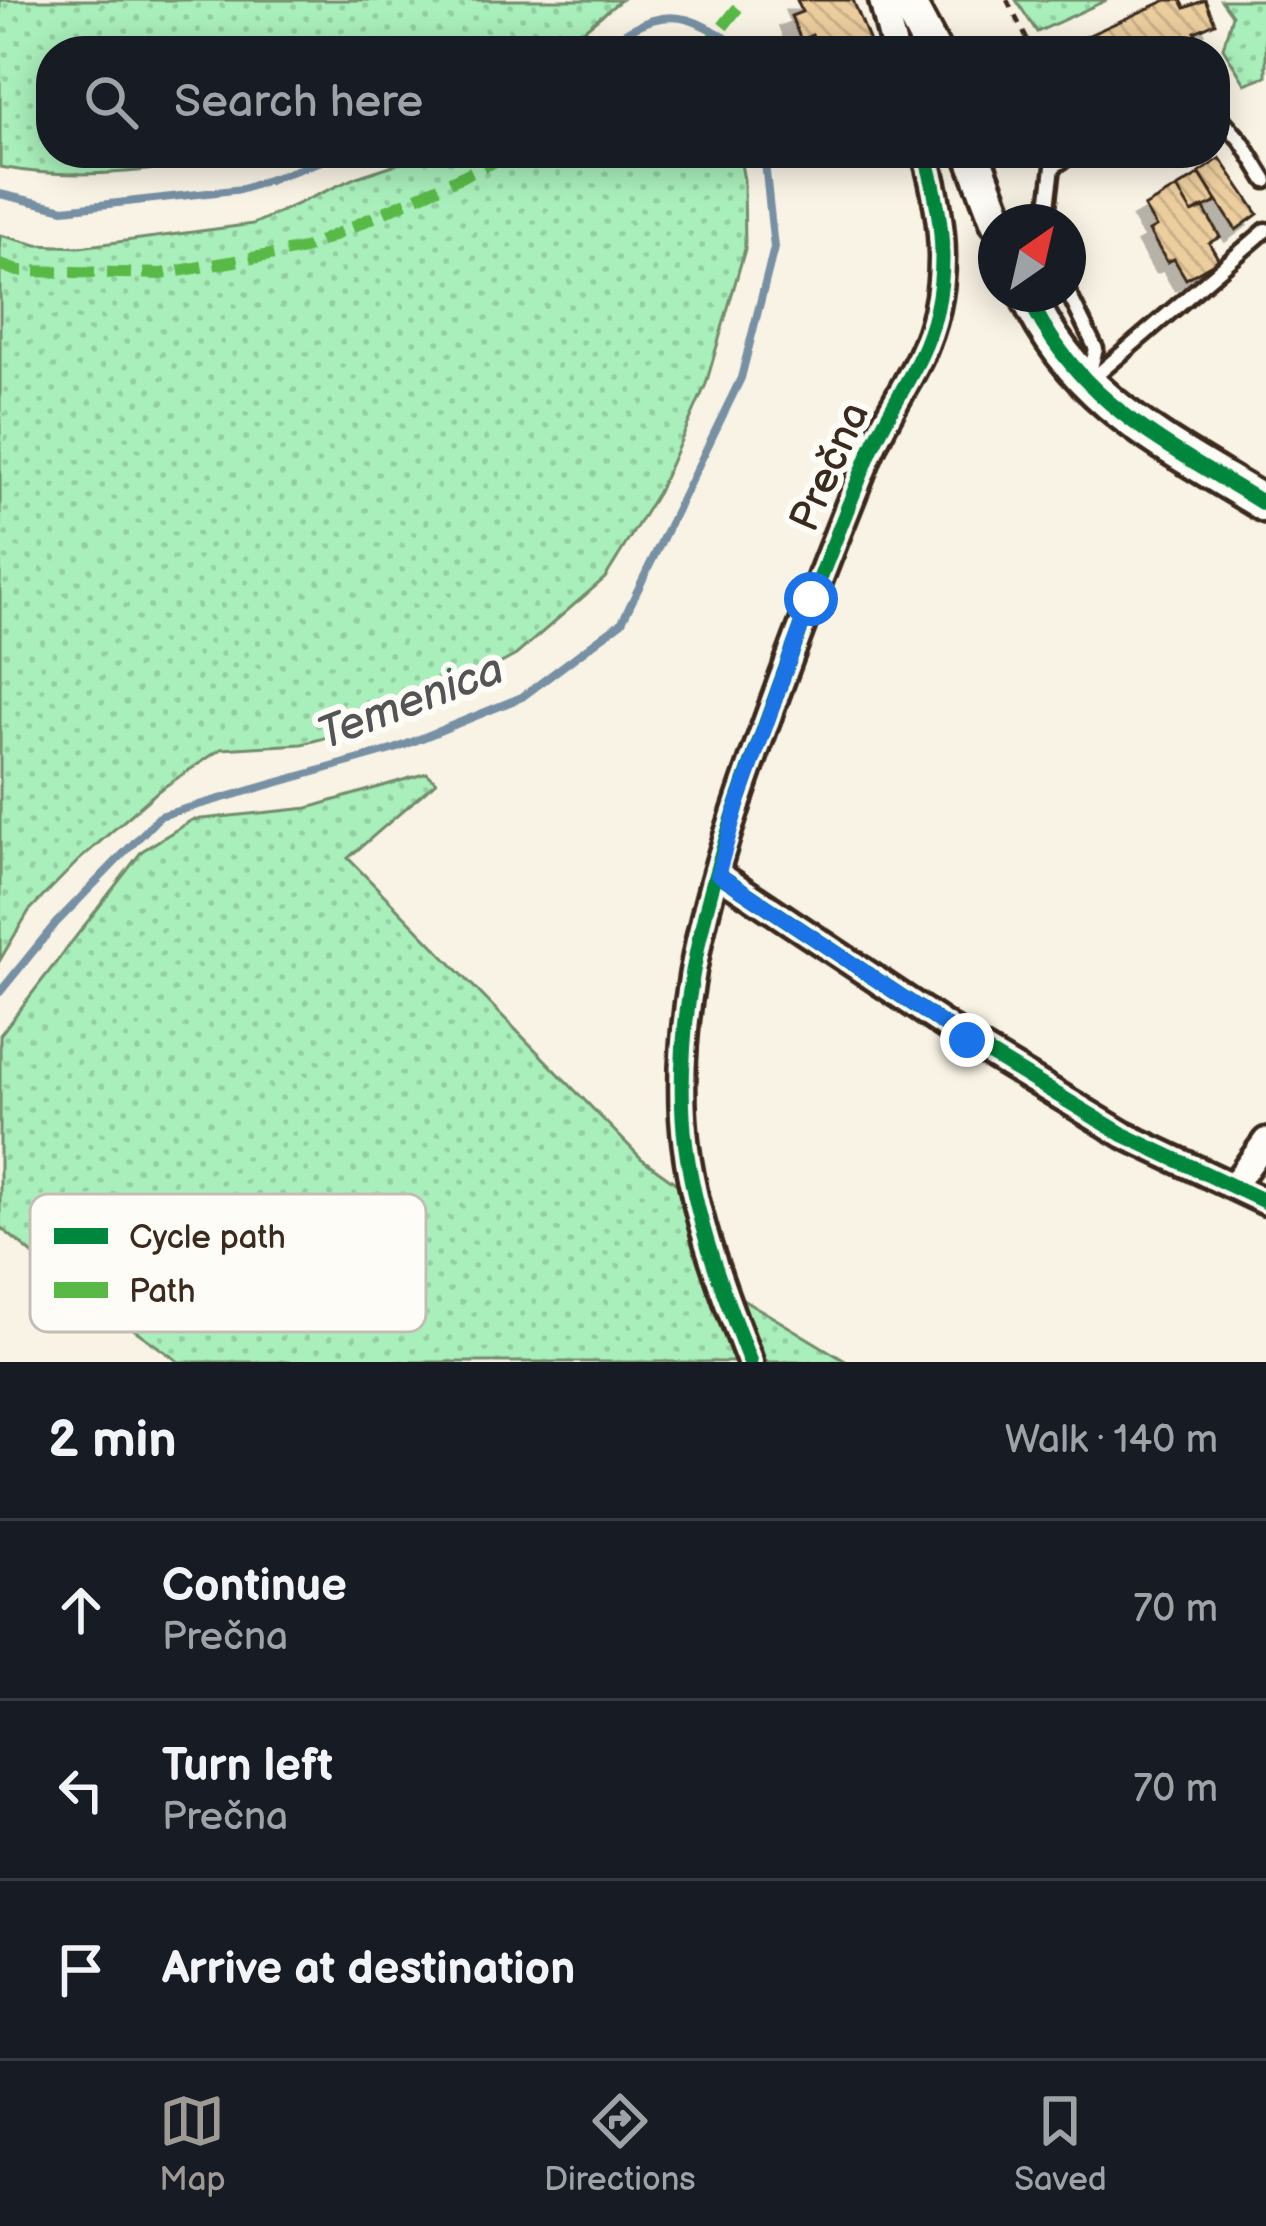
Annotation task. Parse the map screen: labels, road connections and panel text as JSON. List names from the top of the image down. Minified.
{"streets":{"street":["Prečna"]},"water":["Temenica"],"legend":["Cycle path","Path"],"north":"top right","page":{"search":"Search here","heading":["2 min","Walk · 140 m"],"list":[["Continue","Prečna","70 m"],["Turn left","Prečna","70 m"],"Arrive at destination"],"nav":["Map","Directions","Saved"]}}
